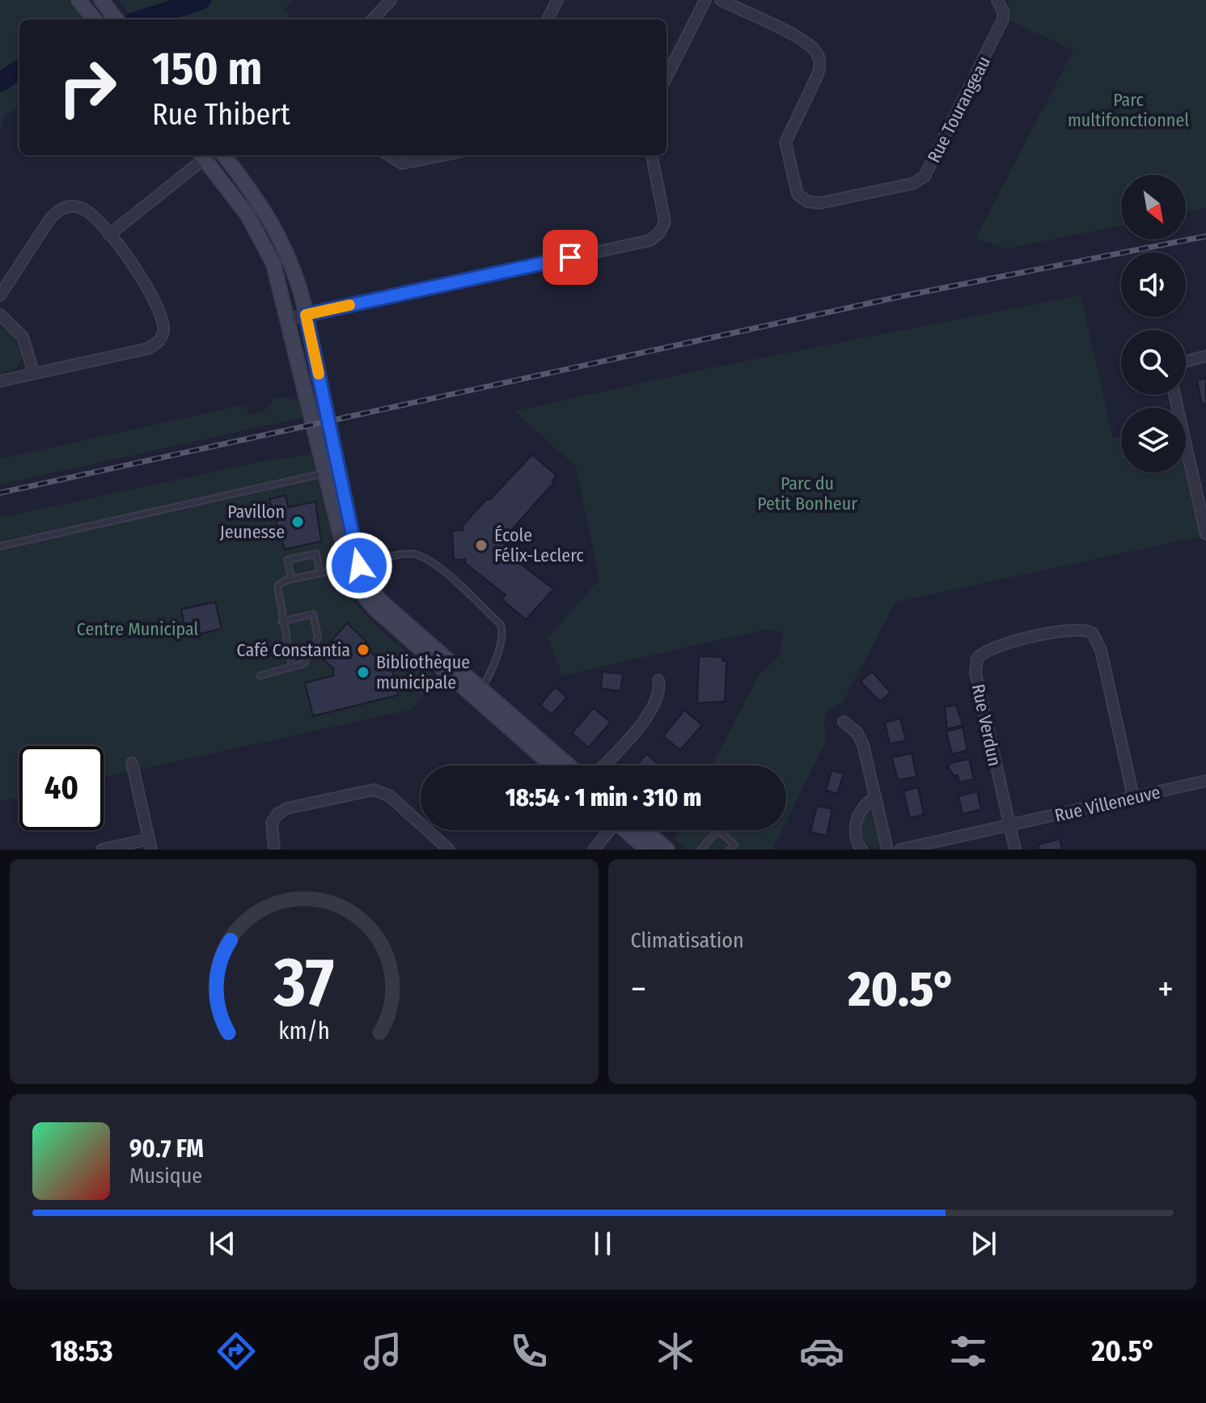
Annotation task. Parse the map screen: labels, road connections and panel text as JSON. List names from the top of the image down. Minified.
{"streets":{"street":["Rue Tourangeau","Rue Verdun","Rue Villeneuve"]},"crossings":[["Rue Verdun","Rue Villeneuve"]],"parks":["Parc multifonctionnel","Parc du Petit Bonheur","Centre Municipal"],"places":["Pavillon Jeunesse","École Félix-Leclerc","Café Constantia","Bibliothèque municipale"],"north":"bottom right","page":{"turn":["150 m","Rue Thibert"],"limit":"40","trip":"18:54 · 1 min · 310 m","tile":"Climatisation","heat":["−","20.5°","+"],"song":["90.7 FM","Musique"],"tabs":["18:53","20.5°"],"gauge":["37","km/h"]}}
